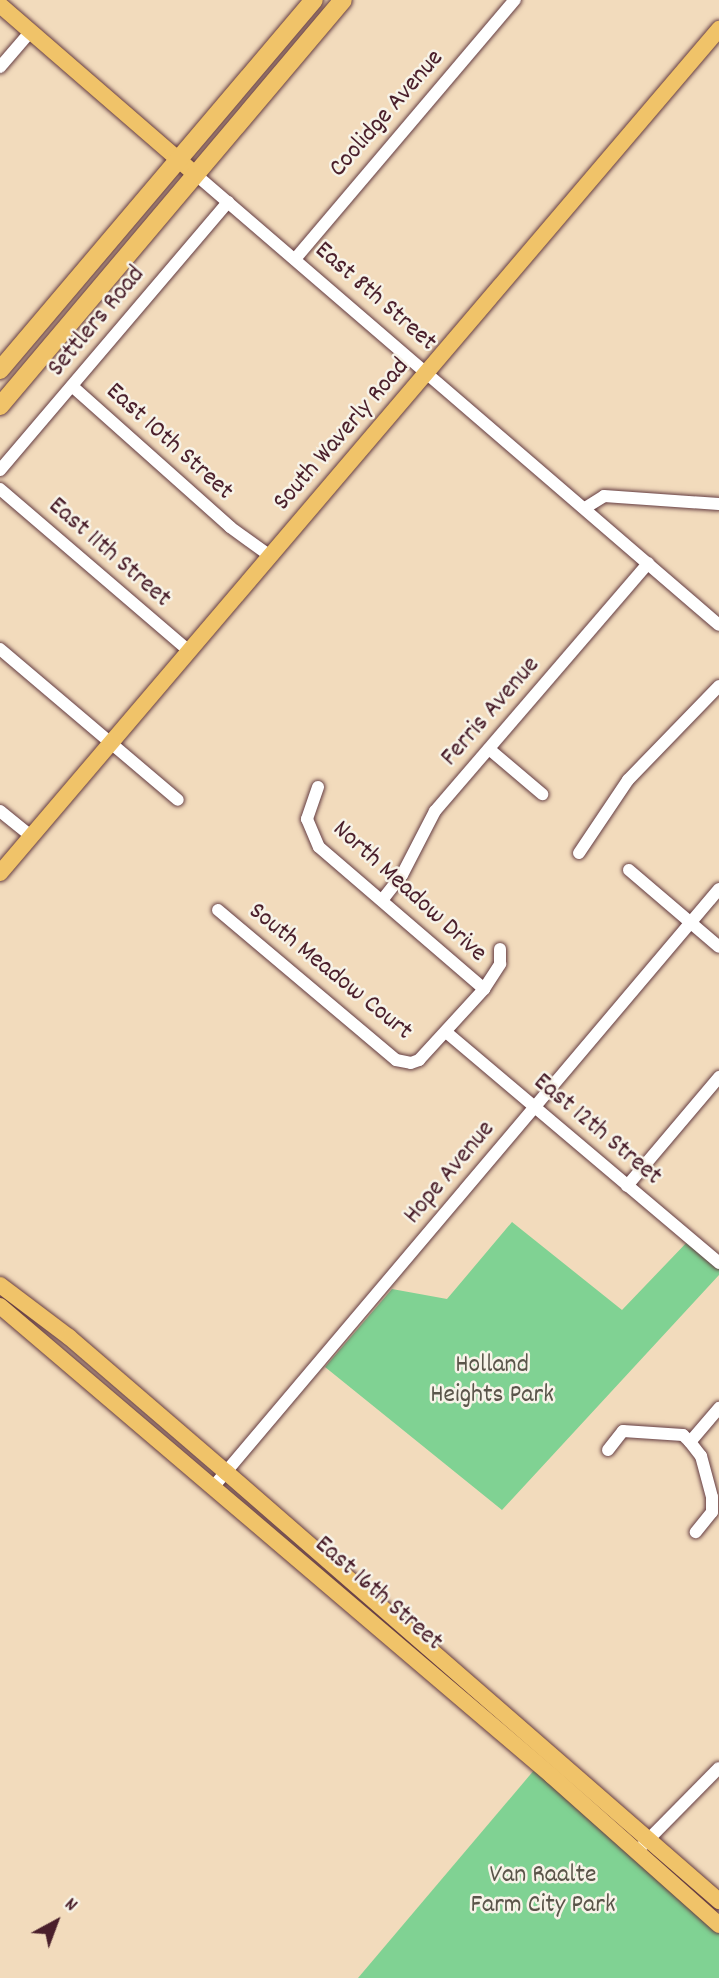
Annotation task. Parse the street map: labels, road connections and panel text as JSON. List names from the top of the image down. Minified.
{"streets":{"main road":["East 8th Street","South Waverly Road","East 16th Street"],"street":["Coolidge Avenue","Settlers Road","East 10th Street","East 11th Street","Ferris Avenue","North Meadow Drive","South Meadow Court","East 12th Street","Hope Avenue"]},"crossings":[["Coolidge Avenue","East 8th Street"],["East 8th Street","Settlers Road"],["East 8th Street","South Waverly Road"],["East 8th Street","Ferris Avenue"],["Settlers Road","East 10th Street"],["South Waverly Road","East 10th Street"],["South Waverly Road","East 11th Street"],["Ferris Avenue","North Meadow Drive"],["North Meadow Drive","South Meadow Court"],["South Meadow Court","East 12th Street"],["East 12th Street","Hope Avenue"],["Hope Avenue","East 16th Street"]],"parks":["Holland Heights Park","Van Raalte Farm City Park"],"north":"top right"}
